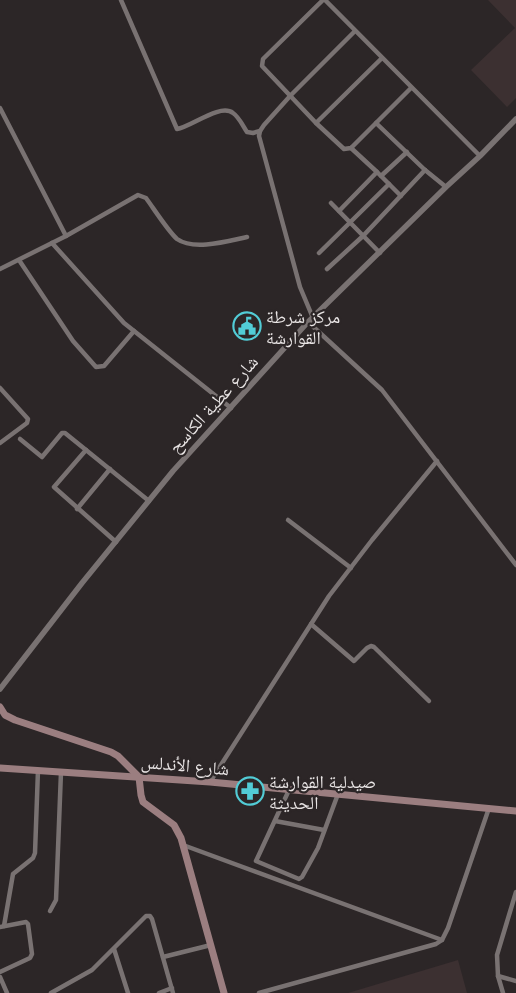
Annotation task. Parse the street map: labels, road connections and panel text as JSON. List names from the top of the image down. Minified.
{"streets":{"main road":["شارع الأندلس"],"street":["شارع عطية الكاسح"]},"places":{"public building":["مركز شرطة القوارشة"],"pharmacy":["صيدلية القوارشة الحديثة"]}}
